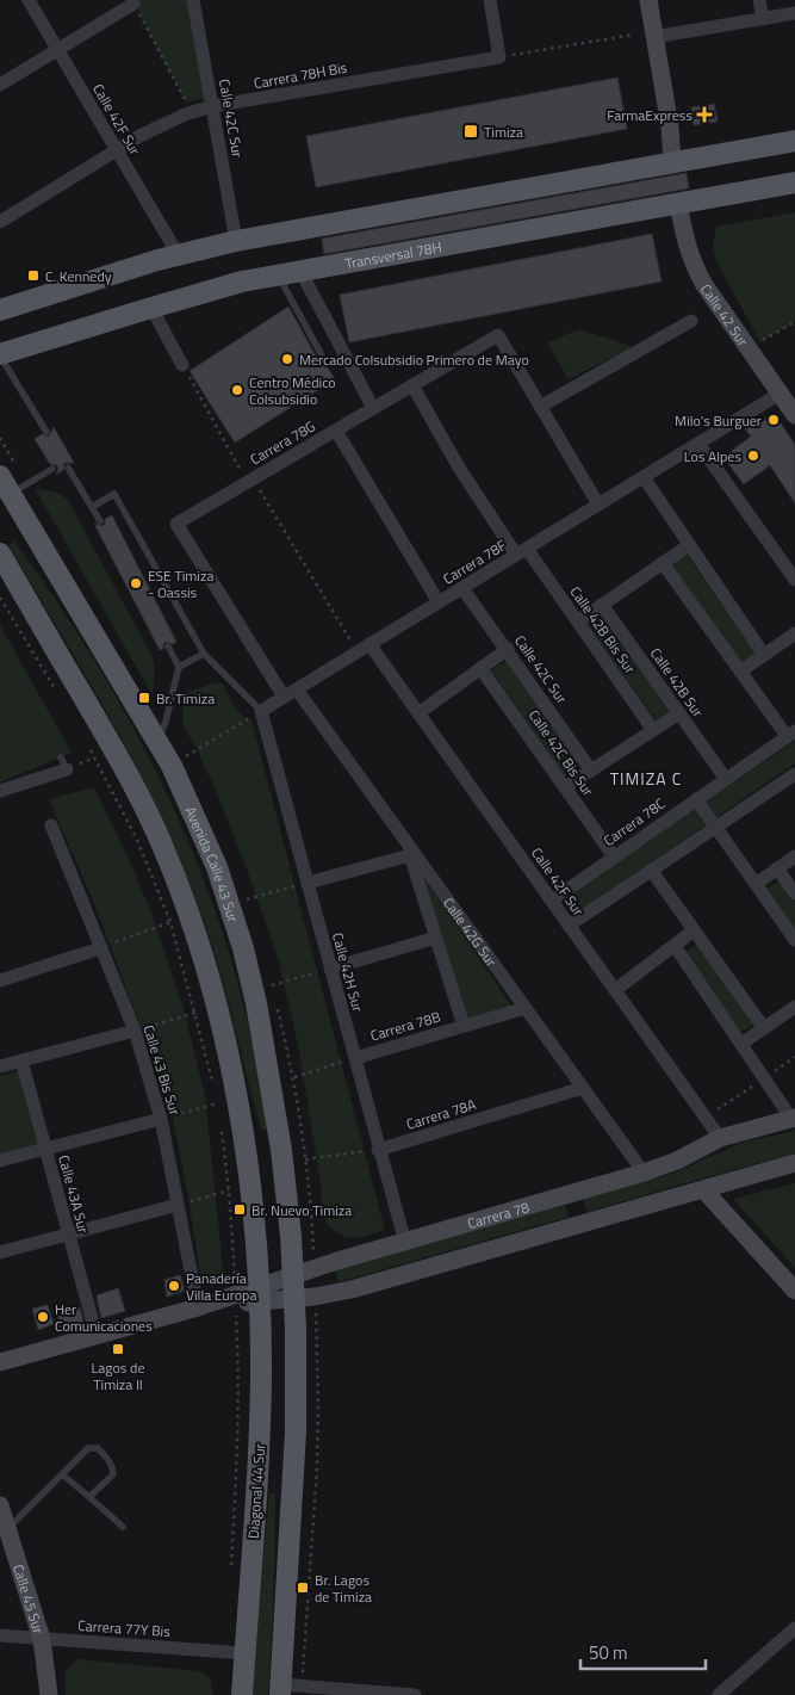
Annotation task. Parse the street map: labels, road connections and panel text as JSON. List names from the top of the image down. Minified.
{"streets":{"main road":["Transversal 78H","Avenida Calle 43 Sur","Diagonal 44 Sur"],"street":["Carrera 78H Bis","Calle 42C Sur","Calle 42F Sur","Calle 42 Sur","Carrera 78G","Carrera 78F","Calle 42B Bis Sur","Calle 42B Sur","Calle 42C Bis Sur","Carrera 78C","Calle 42G Sur","Calle 42H Sur","Carrera 78B","Calle 43 Bis Sur","Carrera 78A","Calle 43A Sur","Carrera 78","Calle 45 Sur","Carrera 77Y Bis"]},"crossings":[["Carrera 78H Bis","Calle 42C Sur"],["Carrera 78H Bis","Calle 42F Sur"],["Calle 42C Sur","Carrera 78F"],["Calle 42F Sur","Carrera 78F"],["Calle 42F Sur","Carrera 78C"],["Calle 42F Sur","Carrera 78"],["Transversal 78H","Calle 42 Sur"],["Calle 42 Sur","Carrera 78F"],["Carrera 78G","Carrera 78F"],["Carrera 78G","Calle 42B Bis Sur"],["Carrera 78F","Calle 42B Bis Sur"],["Carrera 78F","Calle 42G Sur"],["Carrera 78F","Calle 42H Sur"],["Calle 42B Sur","Carrera 78C"],["Calle 42C Bis Sur","Carrera 78C"],["Avenida Calle 43 Sur","Carrera 78"],["Calle 42G Sur","Carrera 78B"],["Calle 42G Sur","Carrera 78A"],["Calle 42G Sur","Carrera 78"],["Calle 42H Sur","Carrera 78B"],["Calle 42H Sur","Carrera 78A"],["Calle 42H Sur","Carrera 78"],["Calle 43 Bis Sur","Carrera 78"],["Calle 43A Sur","Carrera 78"],["Carrera 78","Diagonal 44 Sur"],["Diagonal 44 Sur","Carrera 77Y Bis"],["Calle 45 Sur","Carrera 77Y Bis"]],"districts":["TIMIZA C"],"places":{"health":["FarmaExpress"],"transit":["Timiza","C. Kennedy","Br. Timiza","Br. Nuevo Timiza","Lagos de Timiza II","Br. Lagos de Timiza"],"other":["Mercado Colsubsidio Primero de Mayo","Centro Médico Colsubsidio","Milo's Burguer","Los Alpes","ESE Timiza - Oassis","Panadería Villa Europa","Her Comunicaciones"]},"scale_bar":"50 m"}
